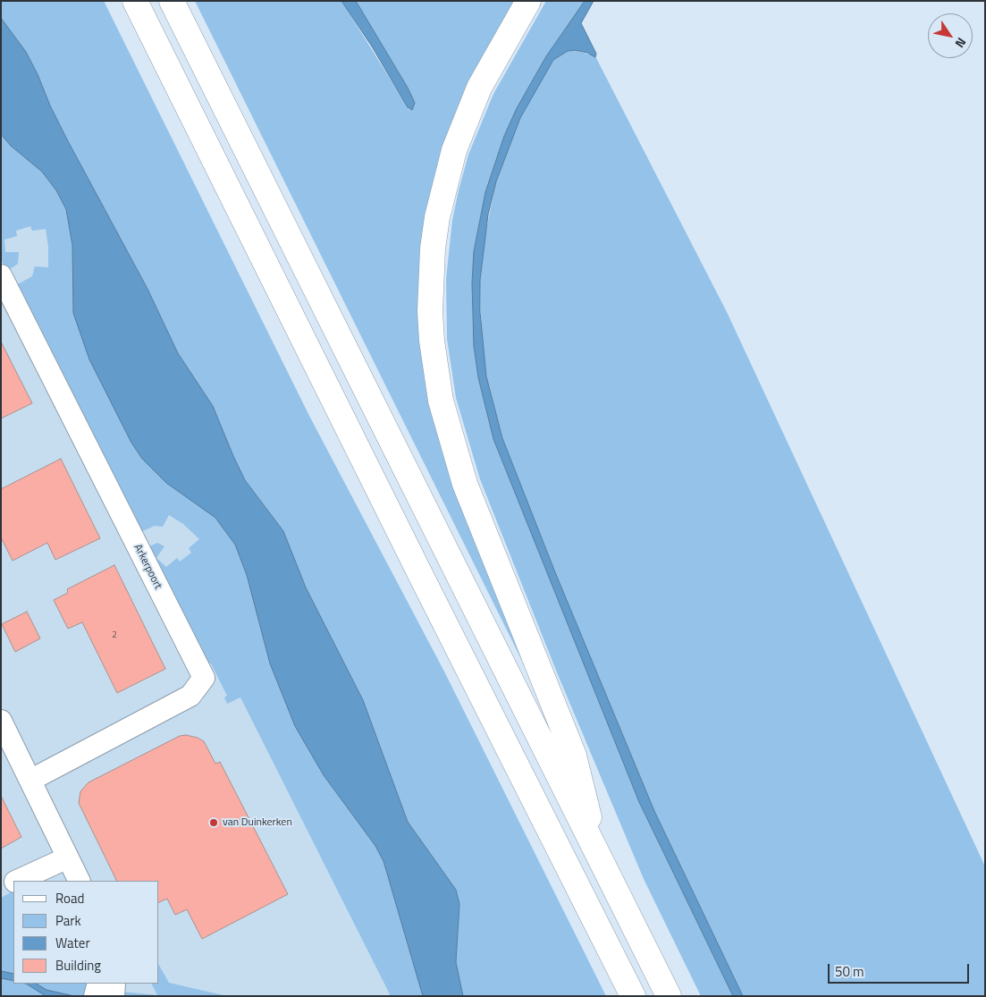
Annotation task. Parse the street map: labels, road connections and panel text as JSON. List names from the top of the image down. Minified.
{"streets":{"street":["Arkerpoort"]},"places":["van Duinkerken"],"house_numbers":["2"],"legend":["Road","Park","Water","Building"],"scale_bar":"50 m","north":"bottom right"}
